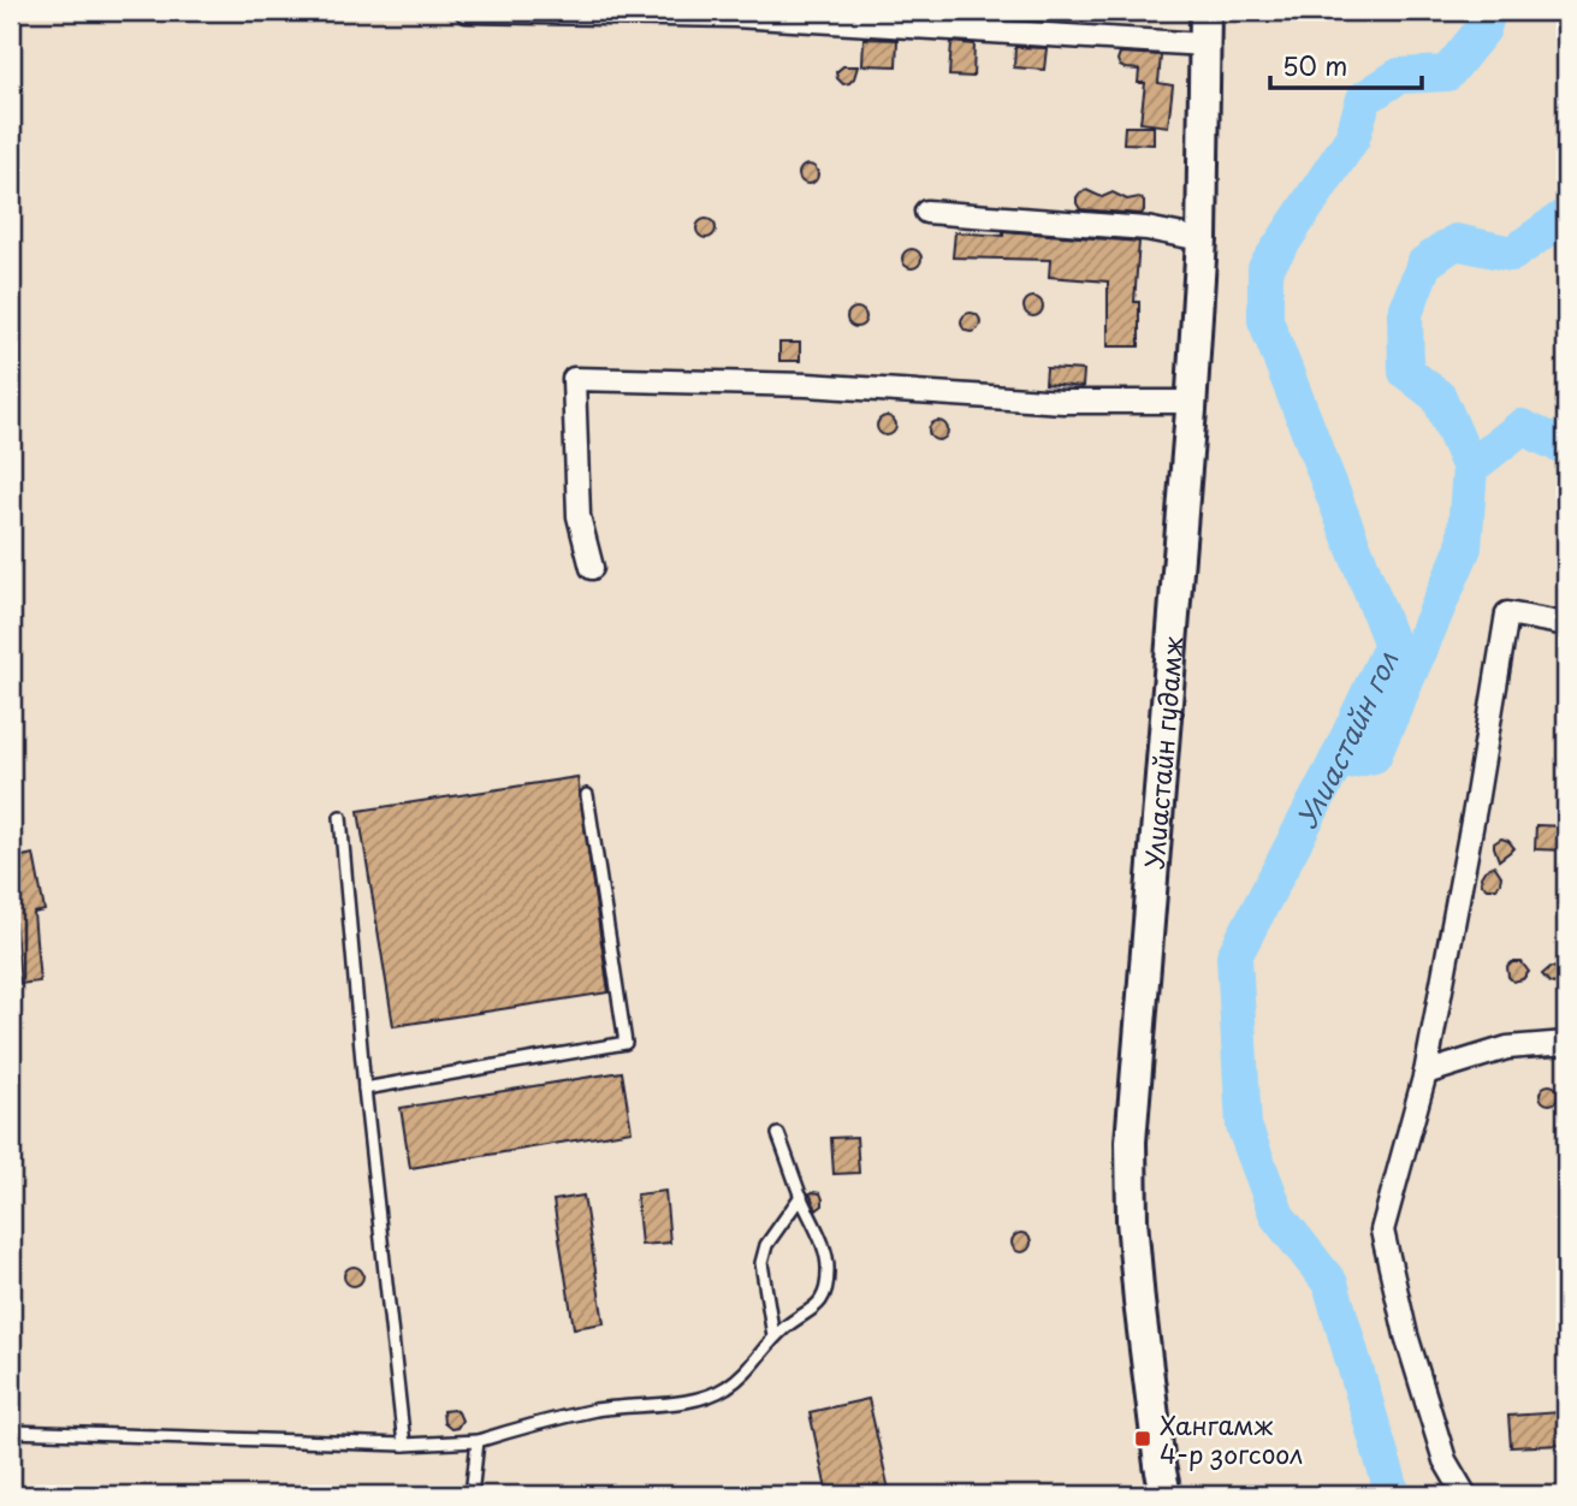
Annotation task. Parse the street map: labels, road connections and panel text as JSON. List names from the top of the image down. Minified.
{"streets":{"main road":["Улиастайн гудамж"]},"water":["Улиастайн гол"],"places":{"transit":["Хангамж 4-р зогсоол"]},"scale_bar":"50 m"}
